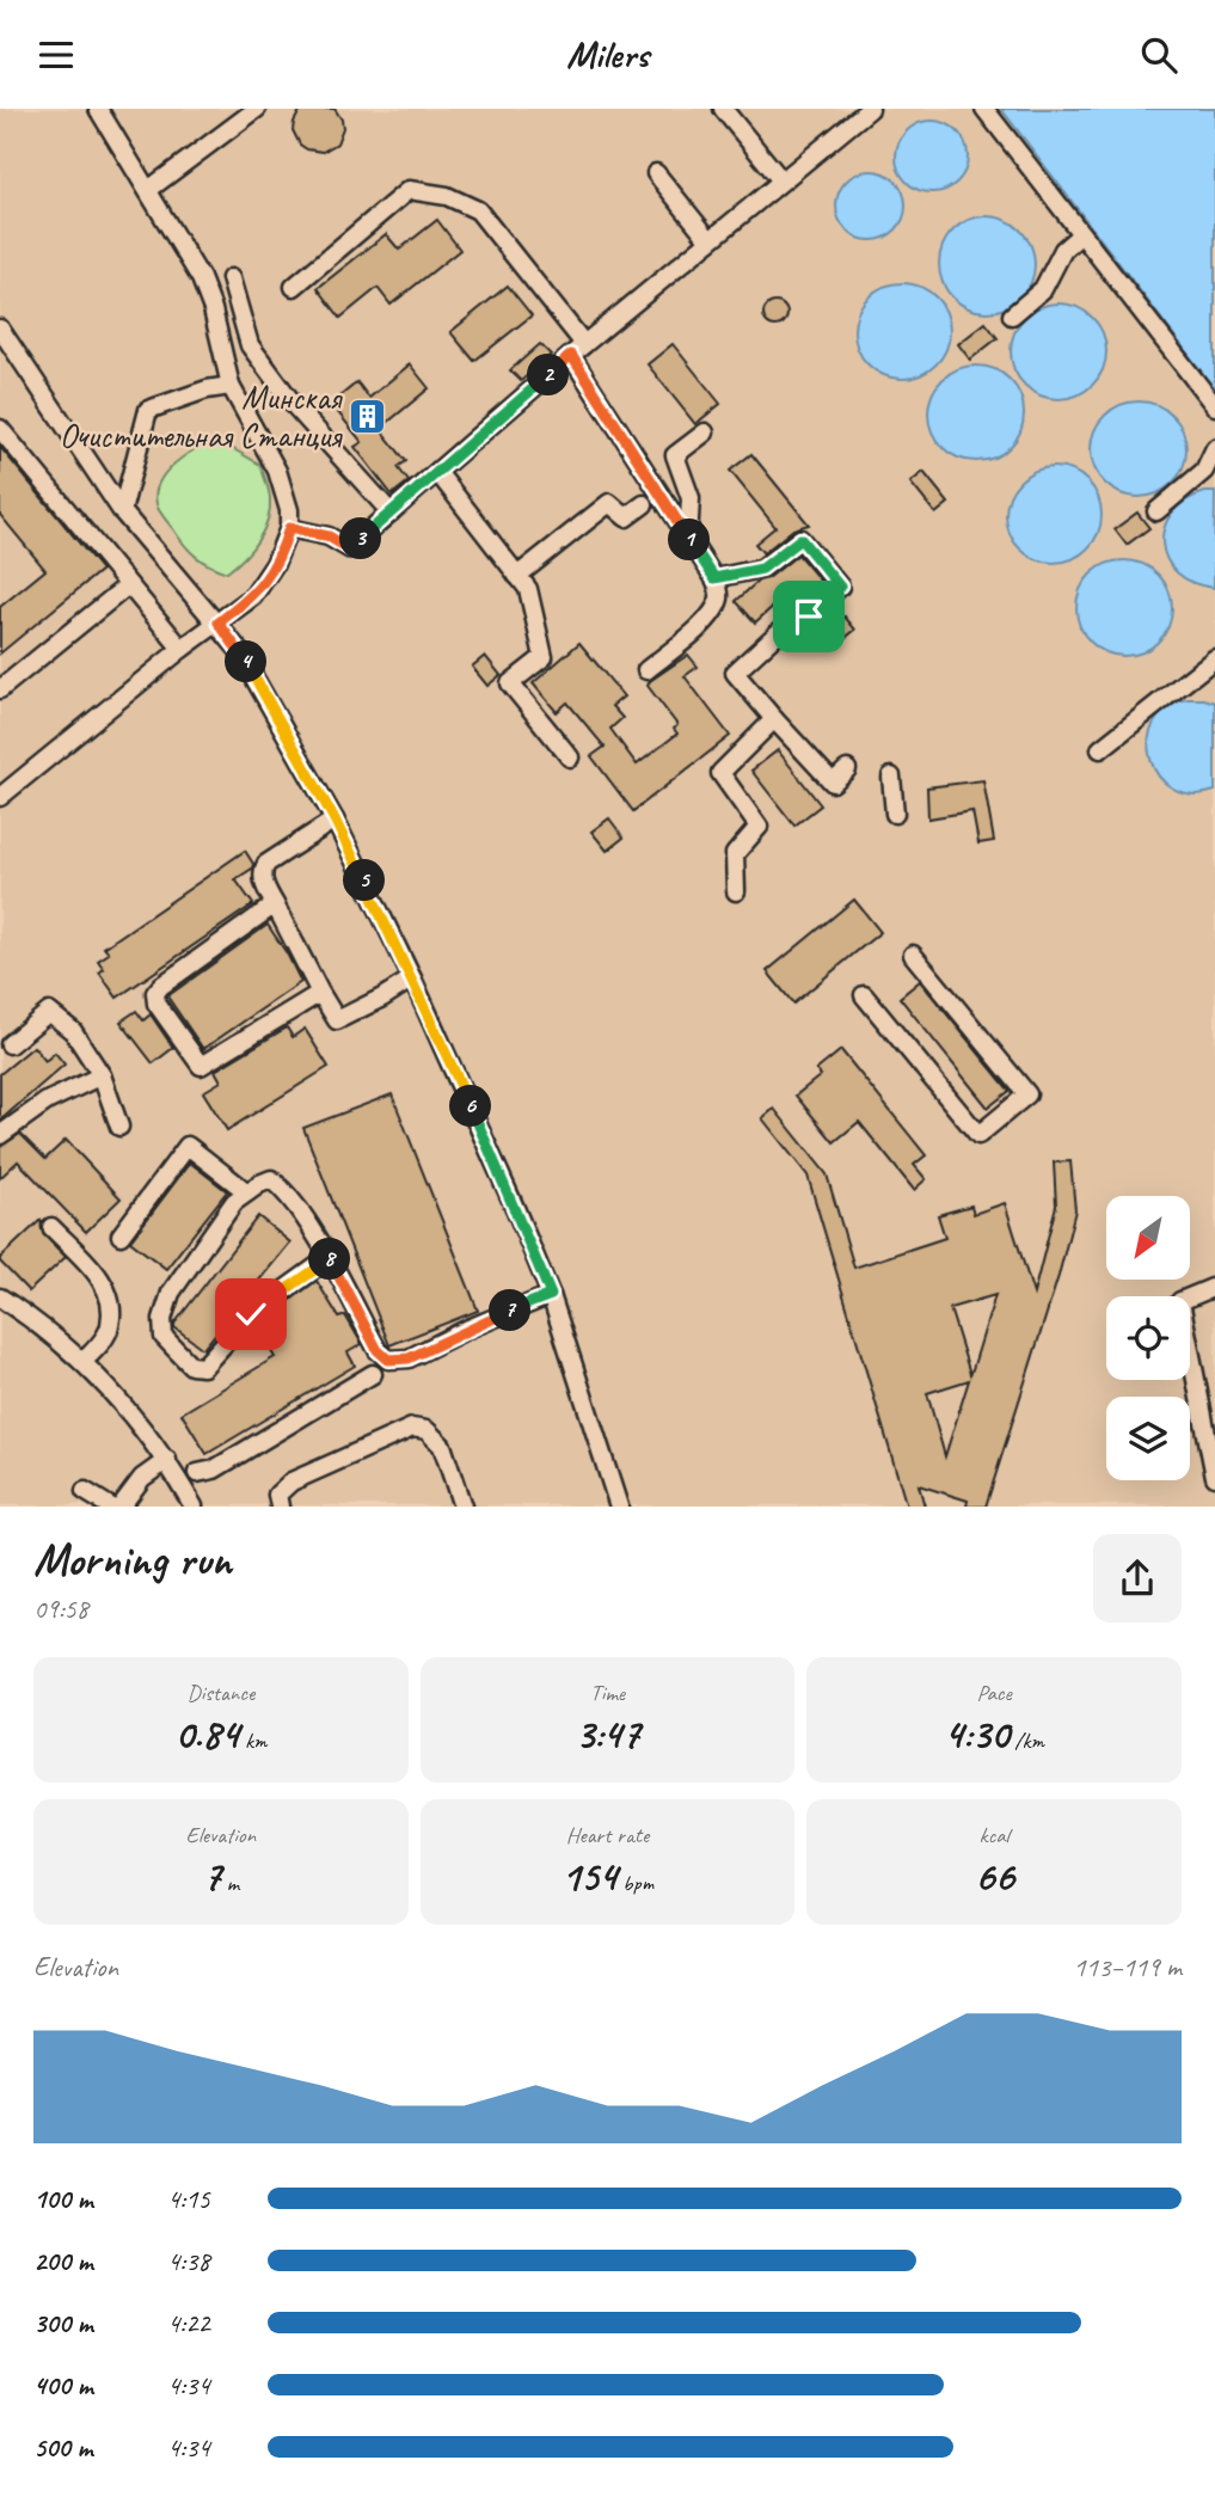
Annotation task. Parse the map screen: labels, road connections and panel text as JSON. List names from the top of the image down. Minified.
{"places":{"building":["Минская Очистительная Станция"]},"north":"bottom left","page":{"header":"Milers","pins":["2","3","1","4","5","6","8","7"],"heading":["Morning run","09:58"],"stats":[["Distance","0.84 km"],["Time","3:47"],["Pace","4:30 /km"],["Elevation","7 m"],["Heart rate","154 bpm"],["kcal","66"]],"chart":["Elevation","113–119 m"],"list":[{"name":"100 m","note":"4:15"},{"name":"200 m","note":"4:38"},{"name":"300 m","note":"4:22"},{"name":"400 m","note":"4:34"},{"name":"500 m","note":"4:34"}]}}
